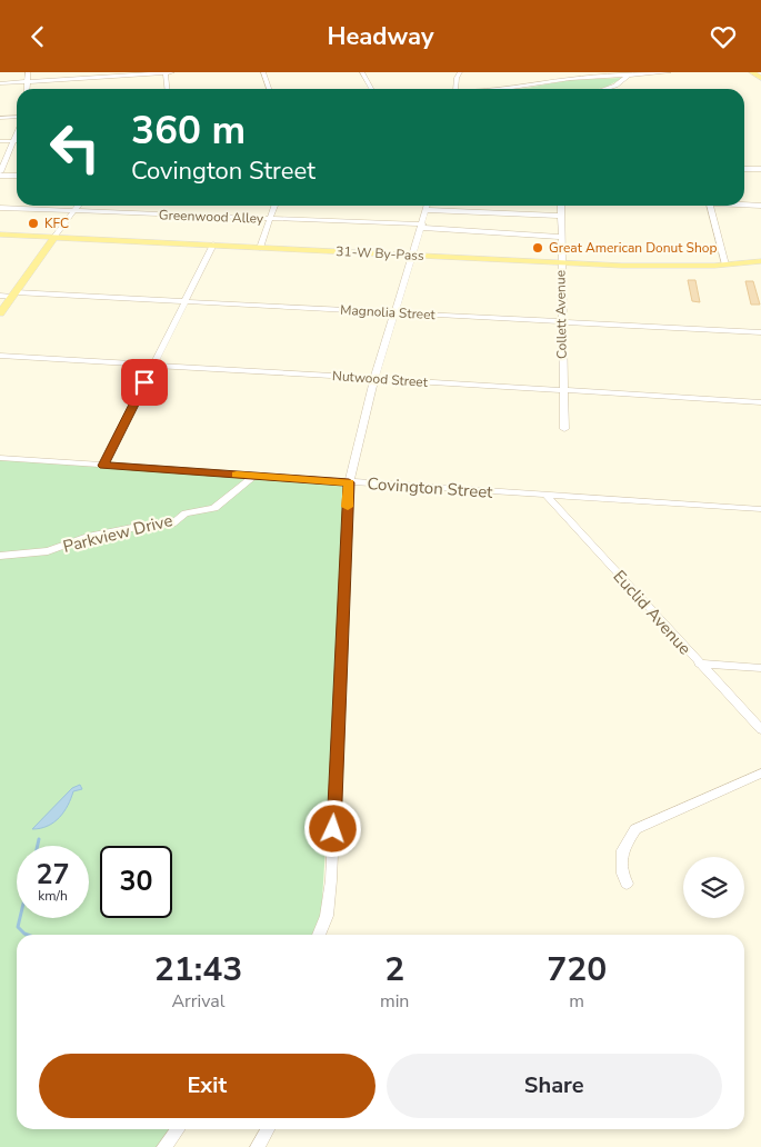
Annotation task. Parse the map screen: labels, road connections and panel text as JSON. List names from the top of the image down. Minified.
{"streets":{"main road":["31-W By-Pass"],"street":["Greenwood Alley","Magnolia Street","Collett Avenue","Nutwood Street","Covington Street","Parkview Drive","Euclid Avenue"]},"crossings":[["Greenwood Alley","Collett Avenue"],["31-W By-Pass","Collett Avenue"],["Magnolia Street","Collett Avenue"],["Collett Avenue","Nutwood Street"],["Covington Street","Parkview Drive"],["Covington Street","Euclid Avenue"]],"places":["KFC","Great American Donut Shop"],"page":{"header":"Headway","turn":["360 m","Covington Street"],"speed":"27 km/h","limit":"30","eta":["21:43","Arrival","2","min","720","m"],"buttons":["Exit","Share"]}}
